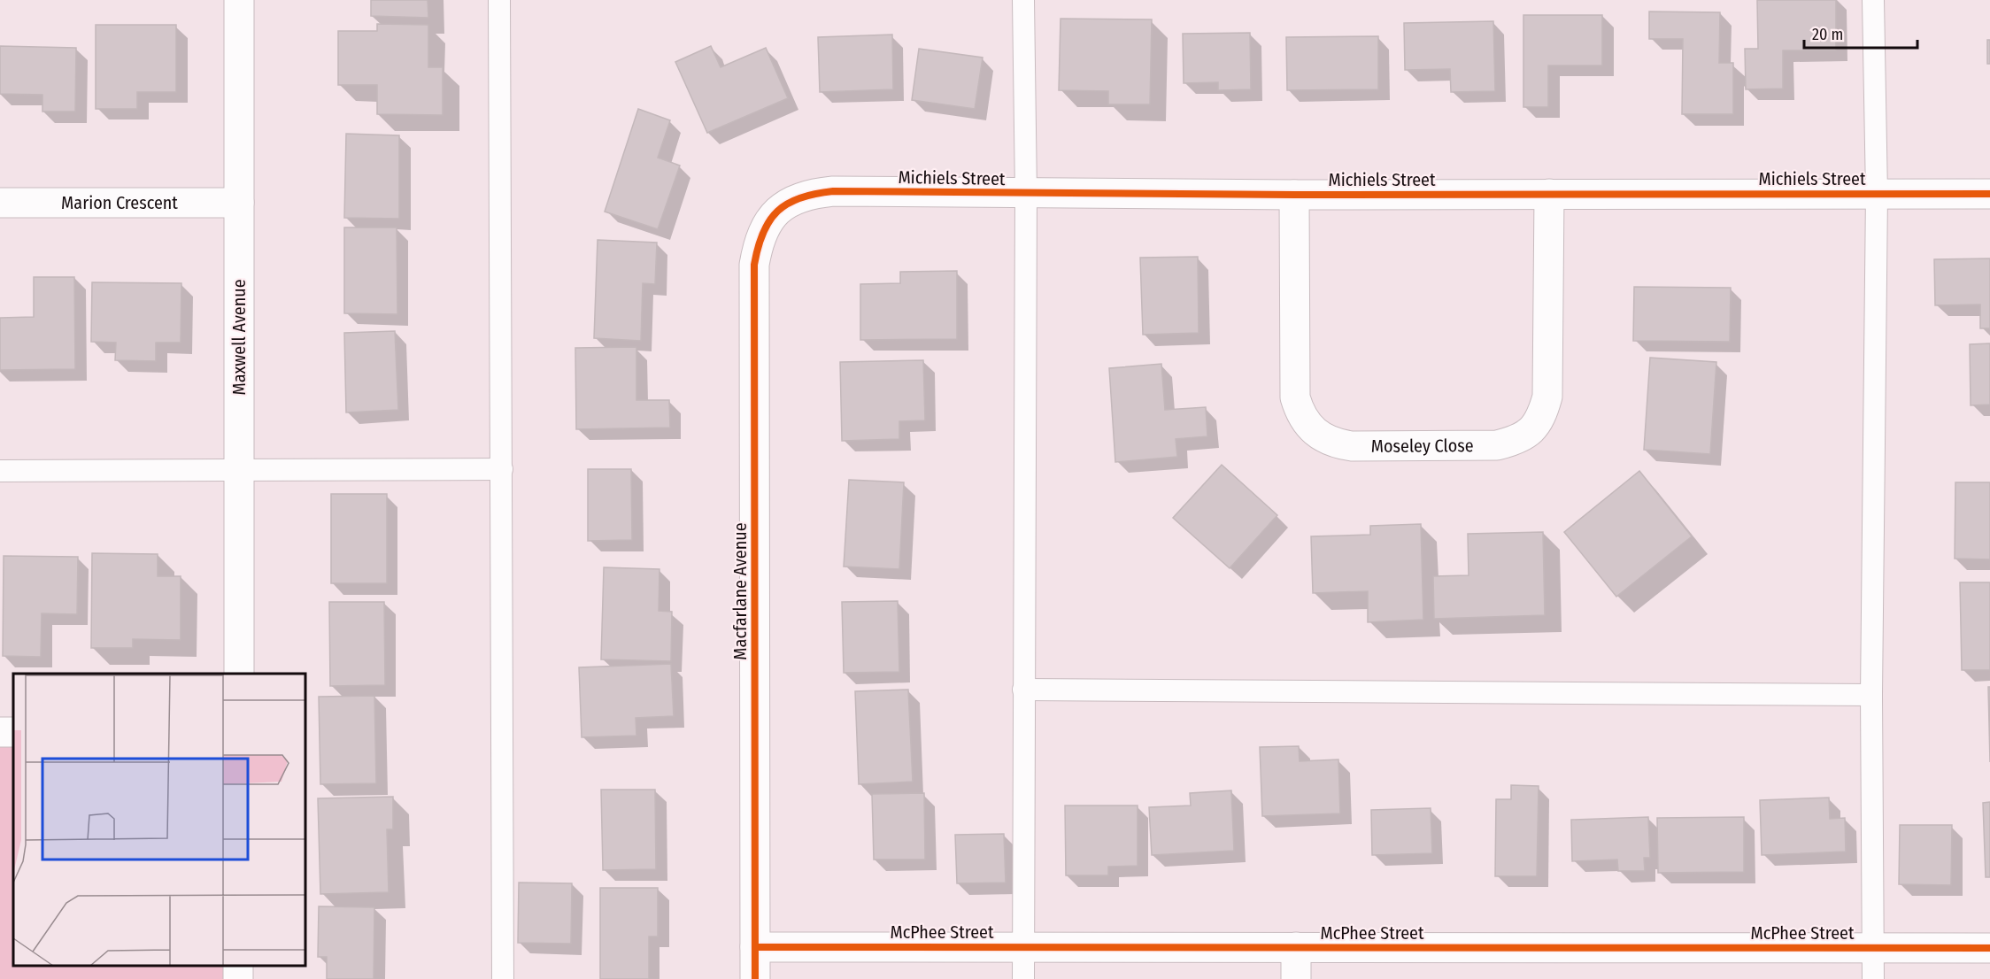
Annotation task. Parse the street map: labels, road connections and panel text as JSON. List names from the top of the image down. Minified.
{"streets":{"street":["Michiels Street","Marion Crescent","Maxwell Avenue","Moseley Close","Macfarlane Avenue","McPhee Street"]},"crossings":[["Michiels Street","Moseley Close"],["Michiels Street","Macfarlane Avenue"],["Marion Crescent","Maxwell Avenue"],["Macfarlane Avenue","McPhee Street"]],"scale_bar":"20 m"}
